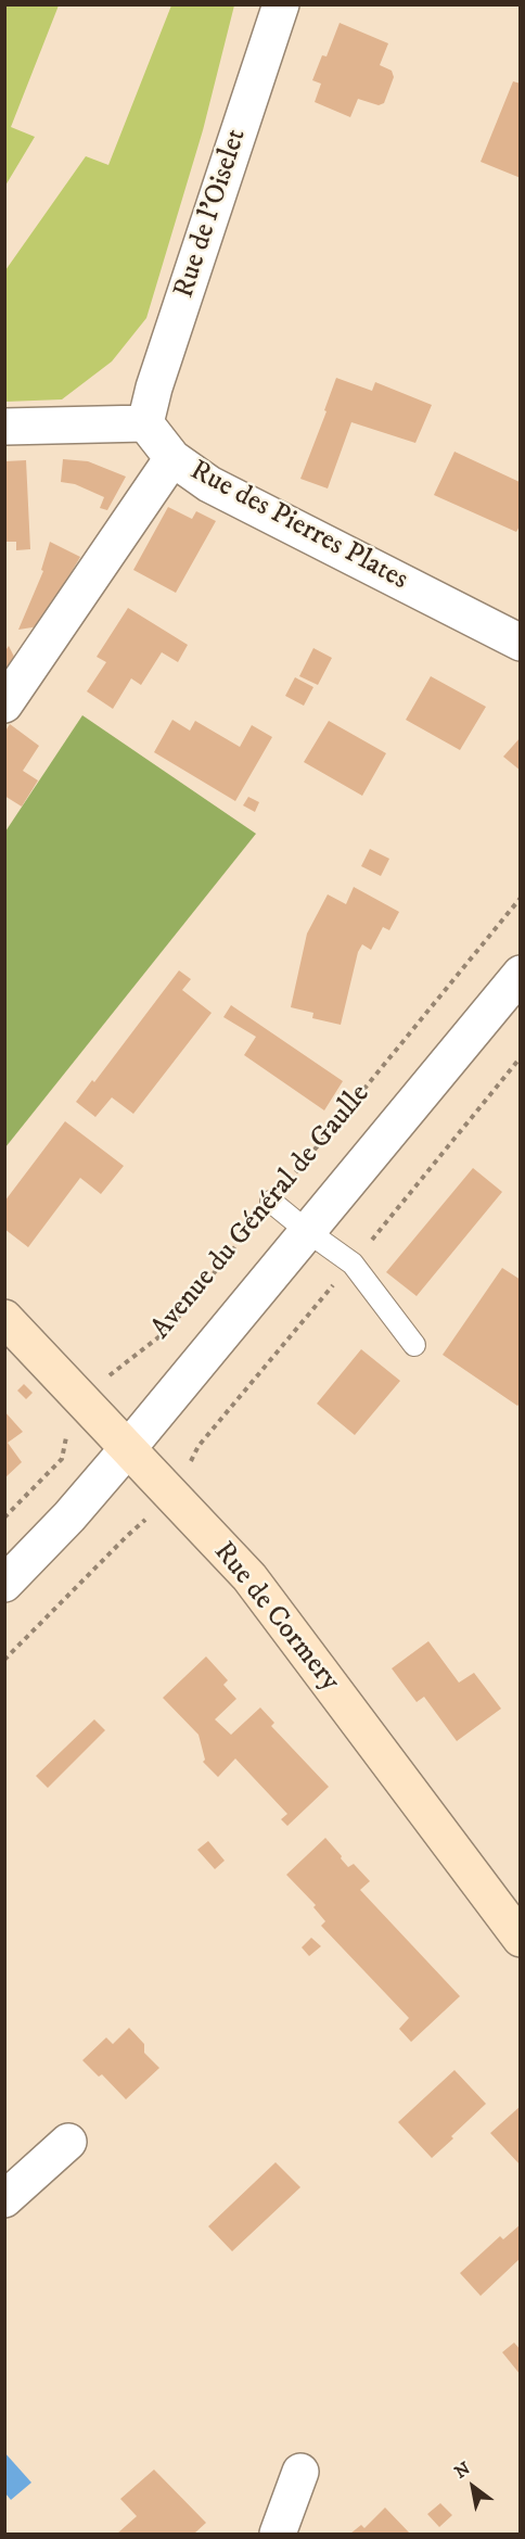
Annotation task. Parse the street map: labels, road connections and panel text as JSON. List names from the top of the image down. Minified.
{"streets":{"main road":["Rue de Cormery"],"street":["Rue de l'Oiselet","Rue des Pierres Plates","Avenue du Général de Gaulle"]},"crossings":[["Rue de l'Oiselet","Rue des Pierres Plates"],["Avenue du Général de Gaulle","Rue de Cormery"]],"north":"top left"}
